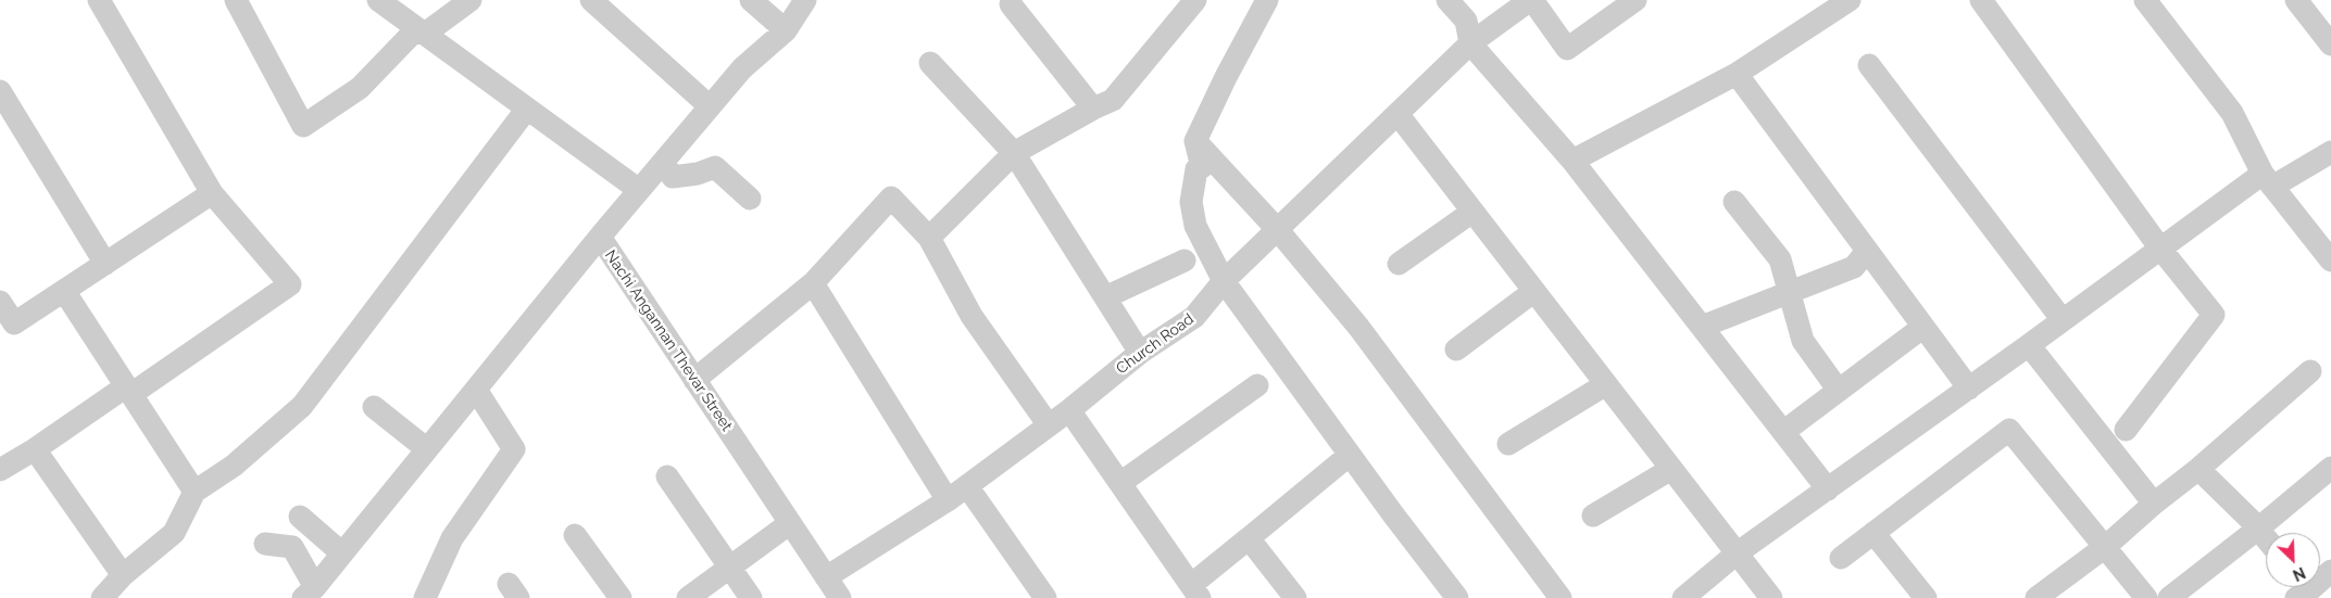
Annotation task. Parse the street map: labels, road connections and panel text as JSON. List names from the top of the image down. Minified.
{"streets":{"street":["Nachi Angannan Thevar Street","Church Road"]},"crossings":[["Nachi Angannan Thevar Street","Church Road"]],"north":"bottom right"}
